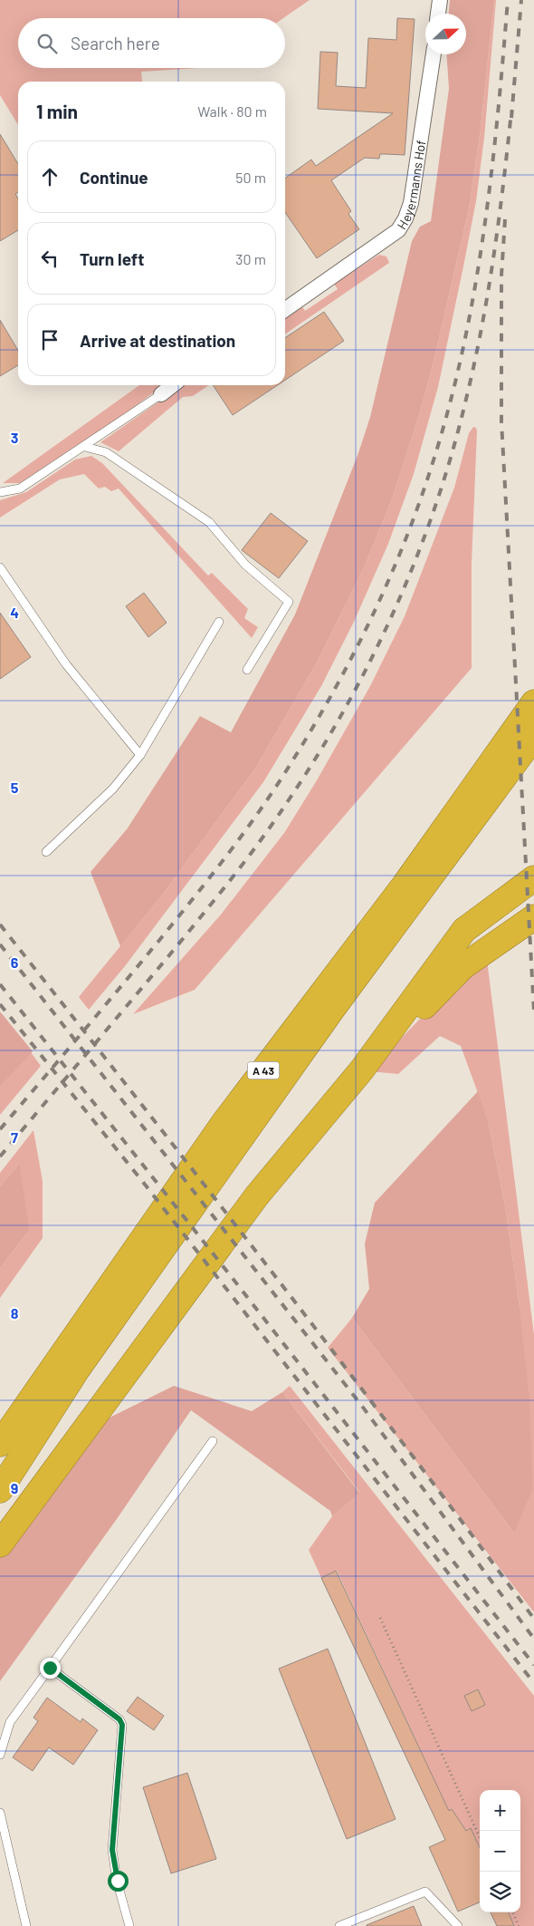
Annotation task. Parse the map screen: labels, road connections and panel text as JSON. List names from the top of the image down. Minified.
{"streets":{"highway":["A 43"],"street":["Heyermanns Hof"]},"north":"right","page":{"search":"Search here","heading":["1 min","Walk · 80 m"],"list":[["Continue","50 m"],["Turn left","30 m"],"Arrive at destination"],"map_buttons":["+","−"]},"grid":{"rows":["3","4","5","6","7","8","9"]}}
